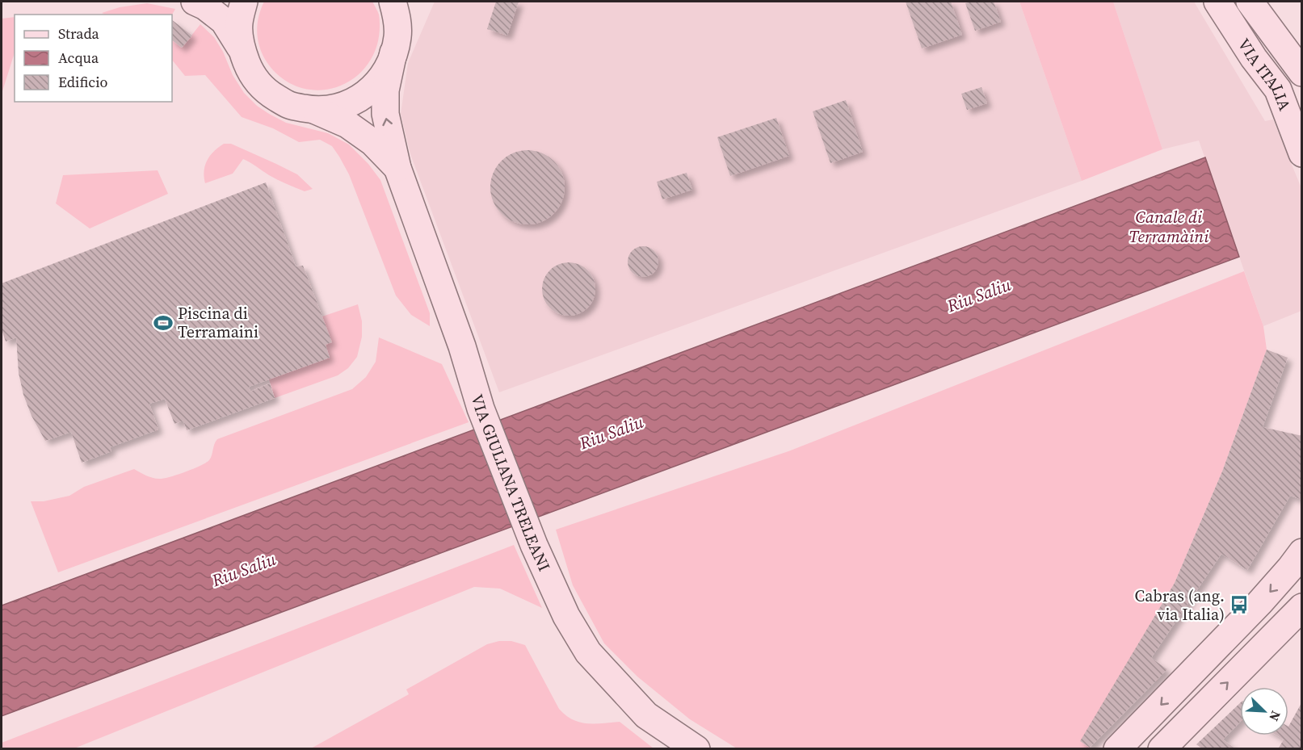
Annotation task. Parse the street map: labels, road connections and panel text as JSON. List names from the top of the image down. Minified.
{"streets":{"main road":["VIA ITALIA","VIA GIULIANA TRELEANI"]},"water":["Canale di Terramàini","Riu Saliu"],"places":{"sports":["Piscina di Terramaini"],"bus stop":["Cabras (ang. via Italia)"]},"legend":["Strada","Acqua","Edificio"],"north":"bottom right"}
